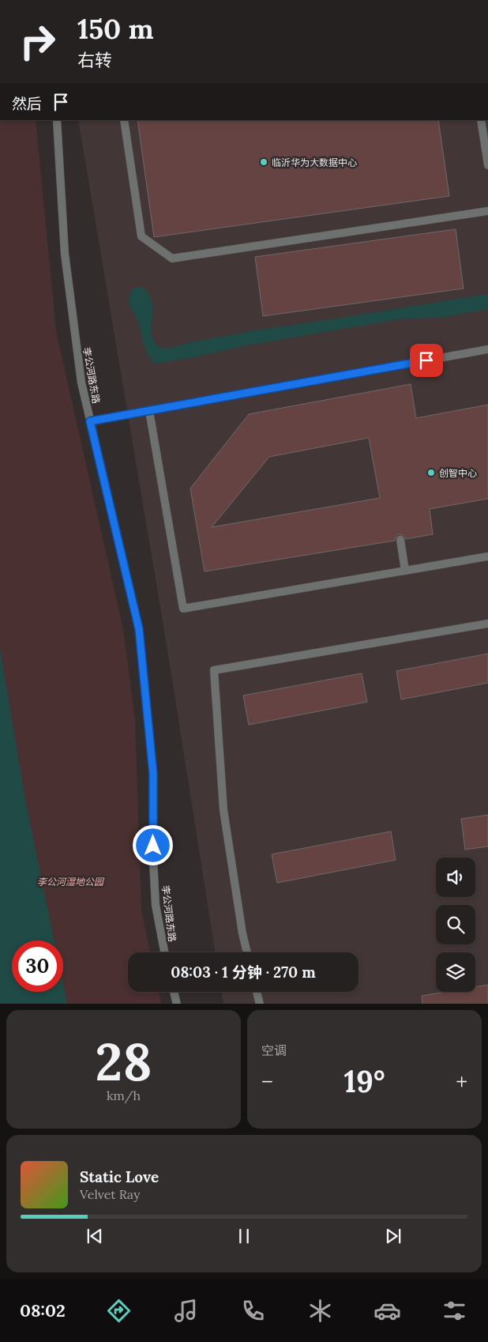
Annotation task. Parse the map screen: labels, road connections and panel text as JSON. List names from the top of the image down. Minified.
{"streets":{"street":["李公河路东路"]},"parks":["李公河湿地公园"],"places":["临沂华为大数据中心","创智中心"],"page":{"turn":["150 m","右转"],"then":"然后","limit":"30","trip":"08:03 · 1 分钟 · 270 m","tile":[["28","km/h"],"空调"],"heat":["−","19°","+"],"song":["Static Love","Velvet Ray"],"tabs":"08:02"}}
